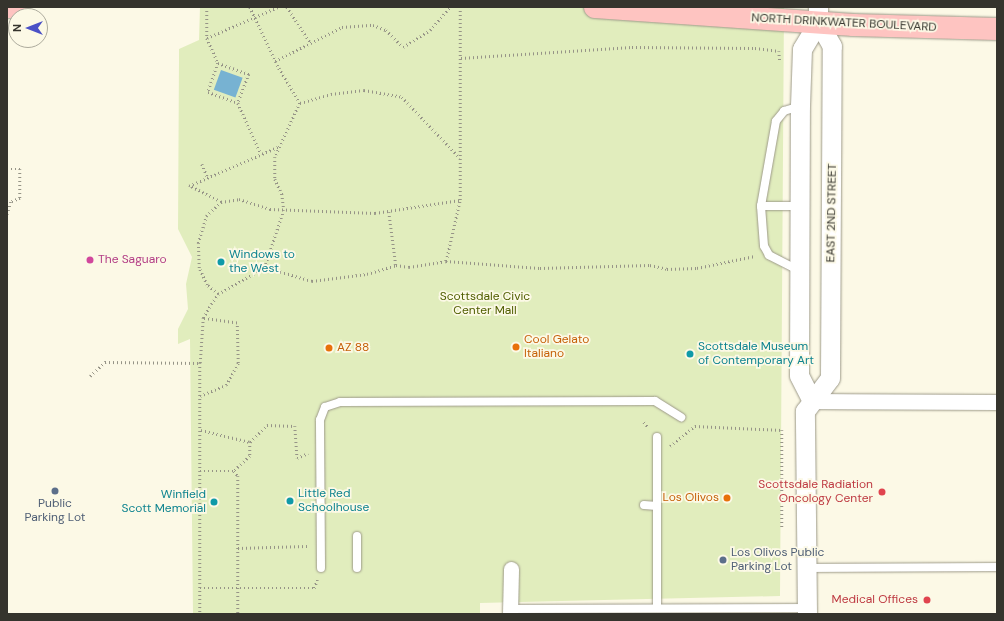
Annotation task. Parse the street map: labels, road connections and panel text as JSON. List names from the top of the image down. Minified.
{"streets":{"main road":["NORTH DRINKWATER BOULEVARD"],"street":["EAST 2ND STREET"]},"crossings":[["NORTH DRINKWATER BOULEVARD","EAST 2ND STREET"]],"parks":["Scottsdale Civic Center Mall"],"places":["The Saguaro","Windows to the West","Cool Gelato Italiano","AZ 88","Scottsdale Museum of Contemporary Art","Public Parking Lot","Scottsdale Radiation Oncology Center","Los Olivos","Little Red Schoolhouse","Winfield Scott Memorial","Los Olivos Public Parking Lot","Medical Offices"],"north":"left"}
